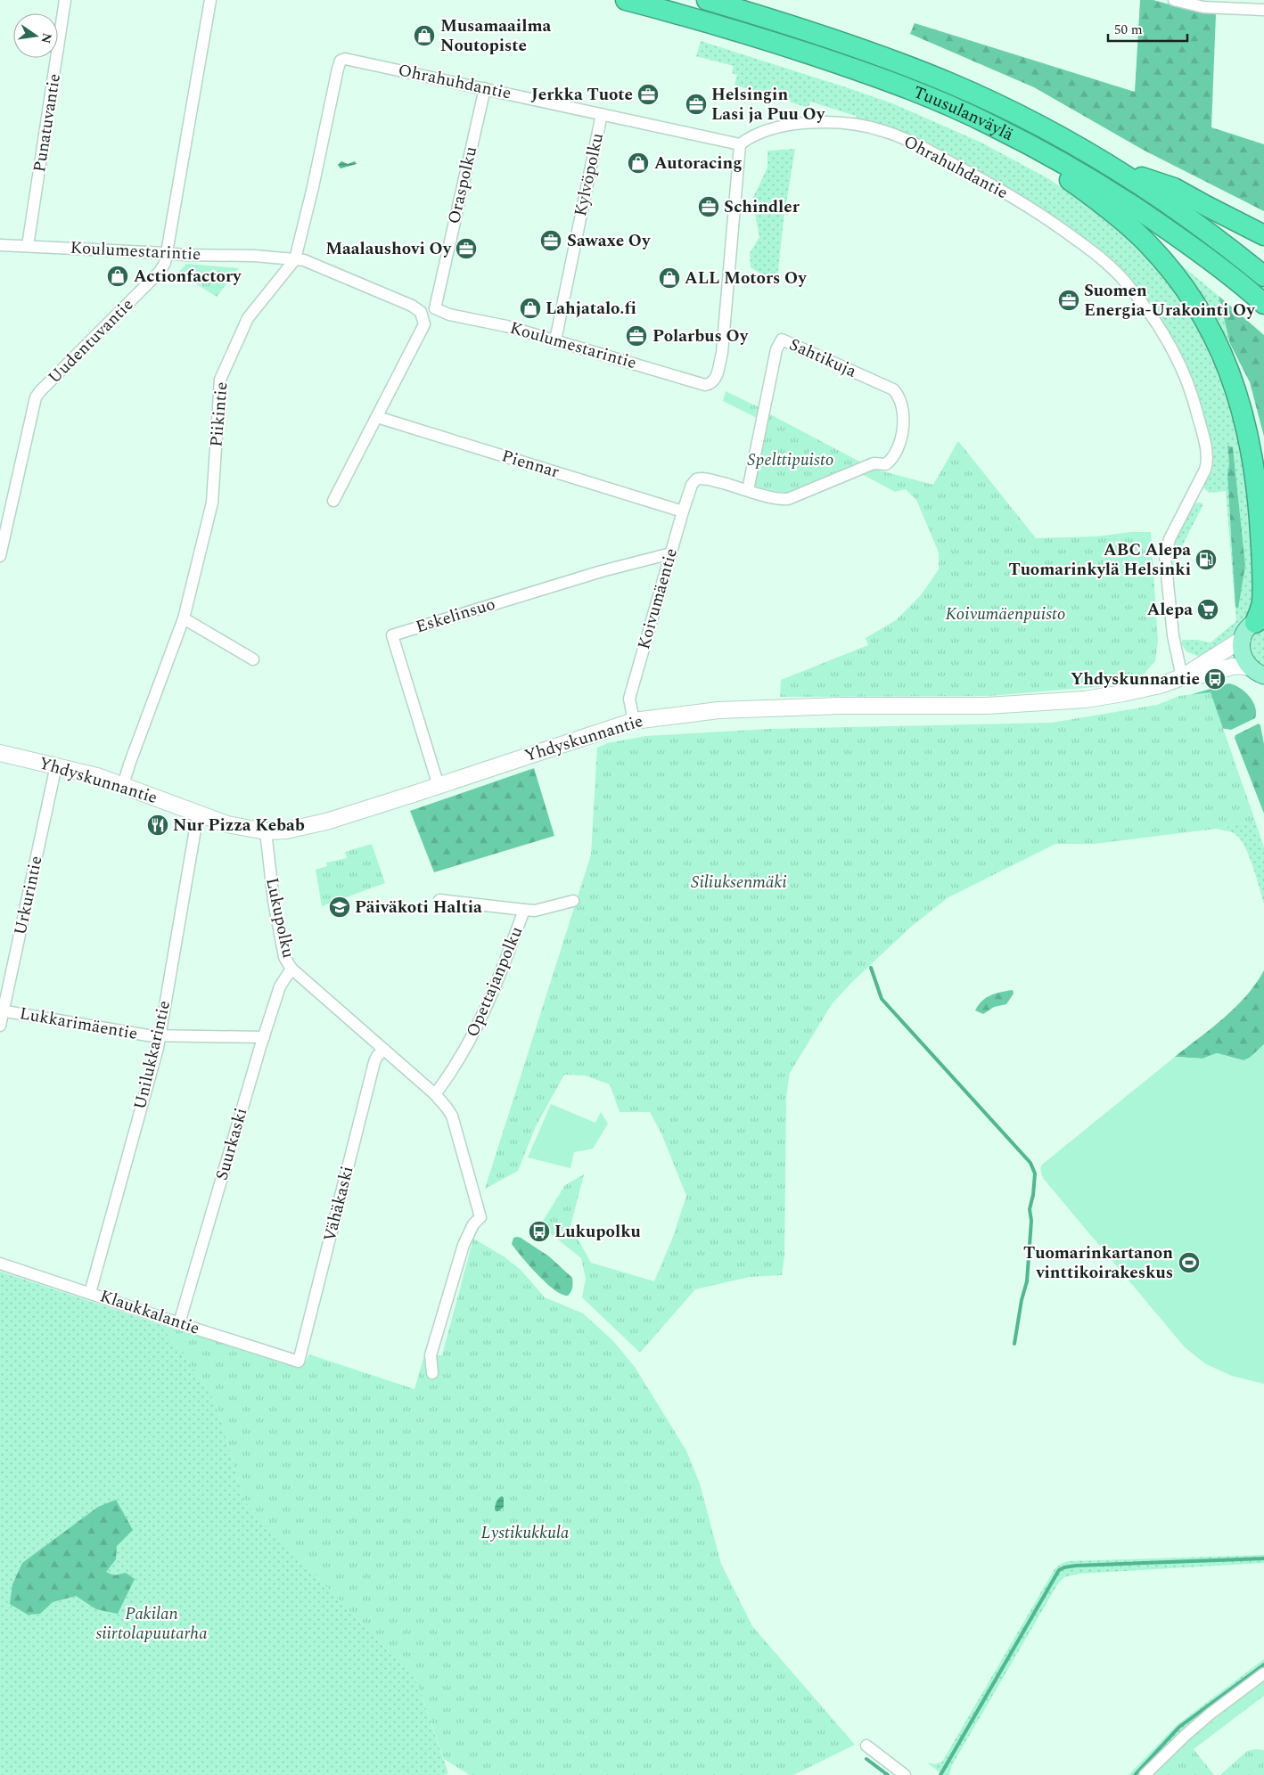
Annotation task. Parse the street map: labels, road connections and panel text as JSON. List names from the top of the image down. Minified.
{"streets":{"highway":["Tuusulanväylä"],"main road":["Yhdyskunnantie"],"street":["Ohrahuhdantie","Punatuvantie","Kylvöpolku","Oraspolku","Koulumestarintie","Uudentuvantie","Sahtikuja","Piikintie","Piennar","Koivumäentie","Eskelinsuo","Urkurintie","Lukupolku","Opettajanpolku","Lukkarimäentie","Unilukkarintie","Suurkaski","Vähäkaski","Klaukkalantie"]},"crossings":[["Ohrahuhdantie","Kylvöpolku"],["Ohrahuhdantie","Oraspolku"],["Ohrahuhdantie","Koulumestarintie"],["Ohrahuhdantie","Piikintie"],["Ohrahuhdantie","Yhdyskunnantie"],["Punatuvantie","Koulumestarintie"],["Kylvöpolku","Koulumestarintie"],["Oraspolku","Koulumestarintie"],["Koulumestarintie","Uudentuvantie"],["Koulumestarintie","Piikintie"],["Koulumestarintie","Piennar"],["Sahtikuja","Koivumäentie"],["Piikintie","Yhdyskunnantie"],["Piennar","Koivumäentie"],["Koivumäentie","Eskelinsuo"],["Koivumäentie","Yhdyskunnantie"],["Eskelinsuo","Yhdyskunnantie"],["Yhdyskunnantie","Urkurintie"],["Yhdyskunnantie","Lukupolku"],["Yhdyskunnantie","Unilukkarintie"],["Urkurintie","Lukkarimäentie"],["Lukupolku","Opettajanpolku"],["Lukupolku","Suurkaski"],["Lukupolku","Vähäkaski"],["Lukkarimäentie","Unilukkarintie"],["Lukkarimäentie","Suurkaski"],["Unilukkarintie","Klaukkalantie"],["Suurkaski","Klaukkalantie"],["Vähäkaski","Klaukkalantie"]],"parks":["Spelttipuisto","Koivumäenpuisto","Siliuksenmäki","Lystikukkula","Pakilan siirtolapuutarha"],"places":{"shop":["Musamaailma Noutopiste","Autoracing","Actionfactory","ALL Motors Oy","Lahjatalo.fi"],"office":["Jerkka Tuote","Helsingin Lasi ja Puu Oy","Schindler","Sawaxe Oy","Maalaushovi Oy","Suomen Energia-Urakointi Oy","Polarbus Oy"],"fuel station":["ABC Alepa Tuomarinkylä Helsinki"],"supermarket":["Alepa"],"bus stop":["Yhdyskunnantie","Lukupolku"],"restaurant":["Nur Pizza Kebab"],"school or university":["Päiväkoti Haltia"],"sports":["Tuomarinkartanon vinttikoirakeskus"]},"scale_bar":"50 m","north":"right"}
